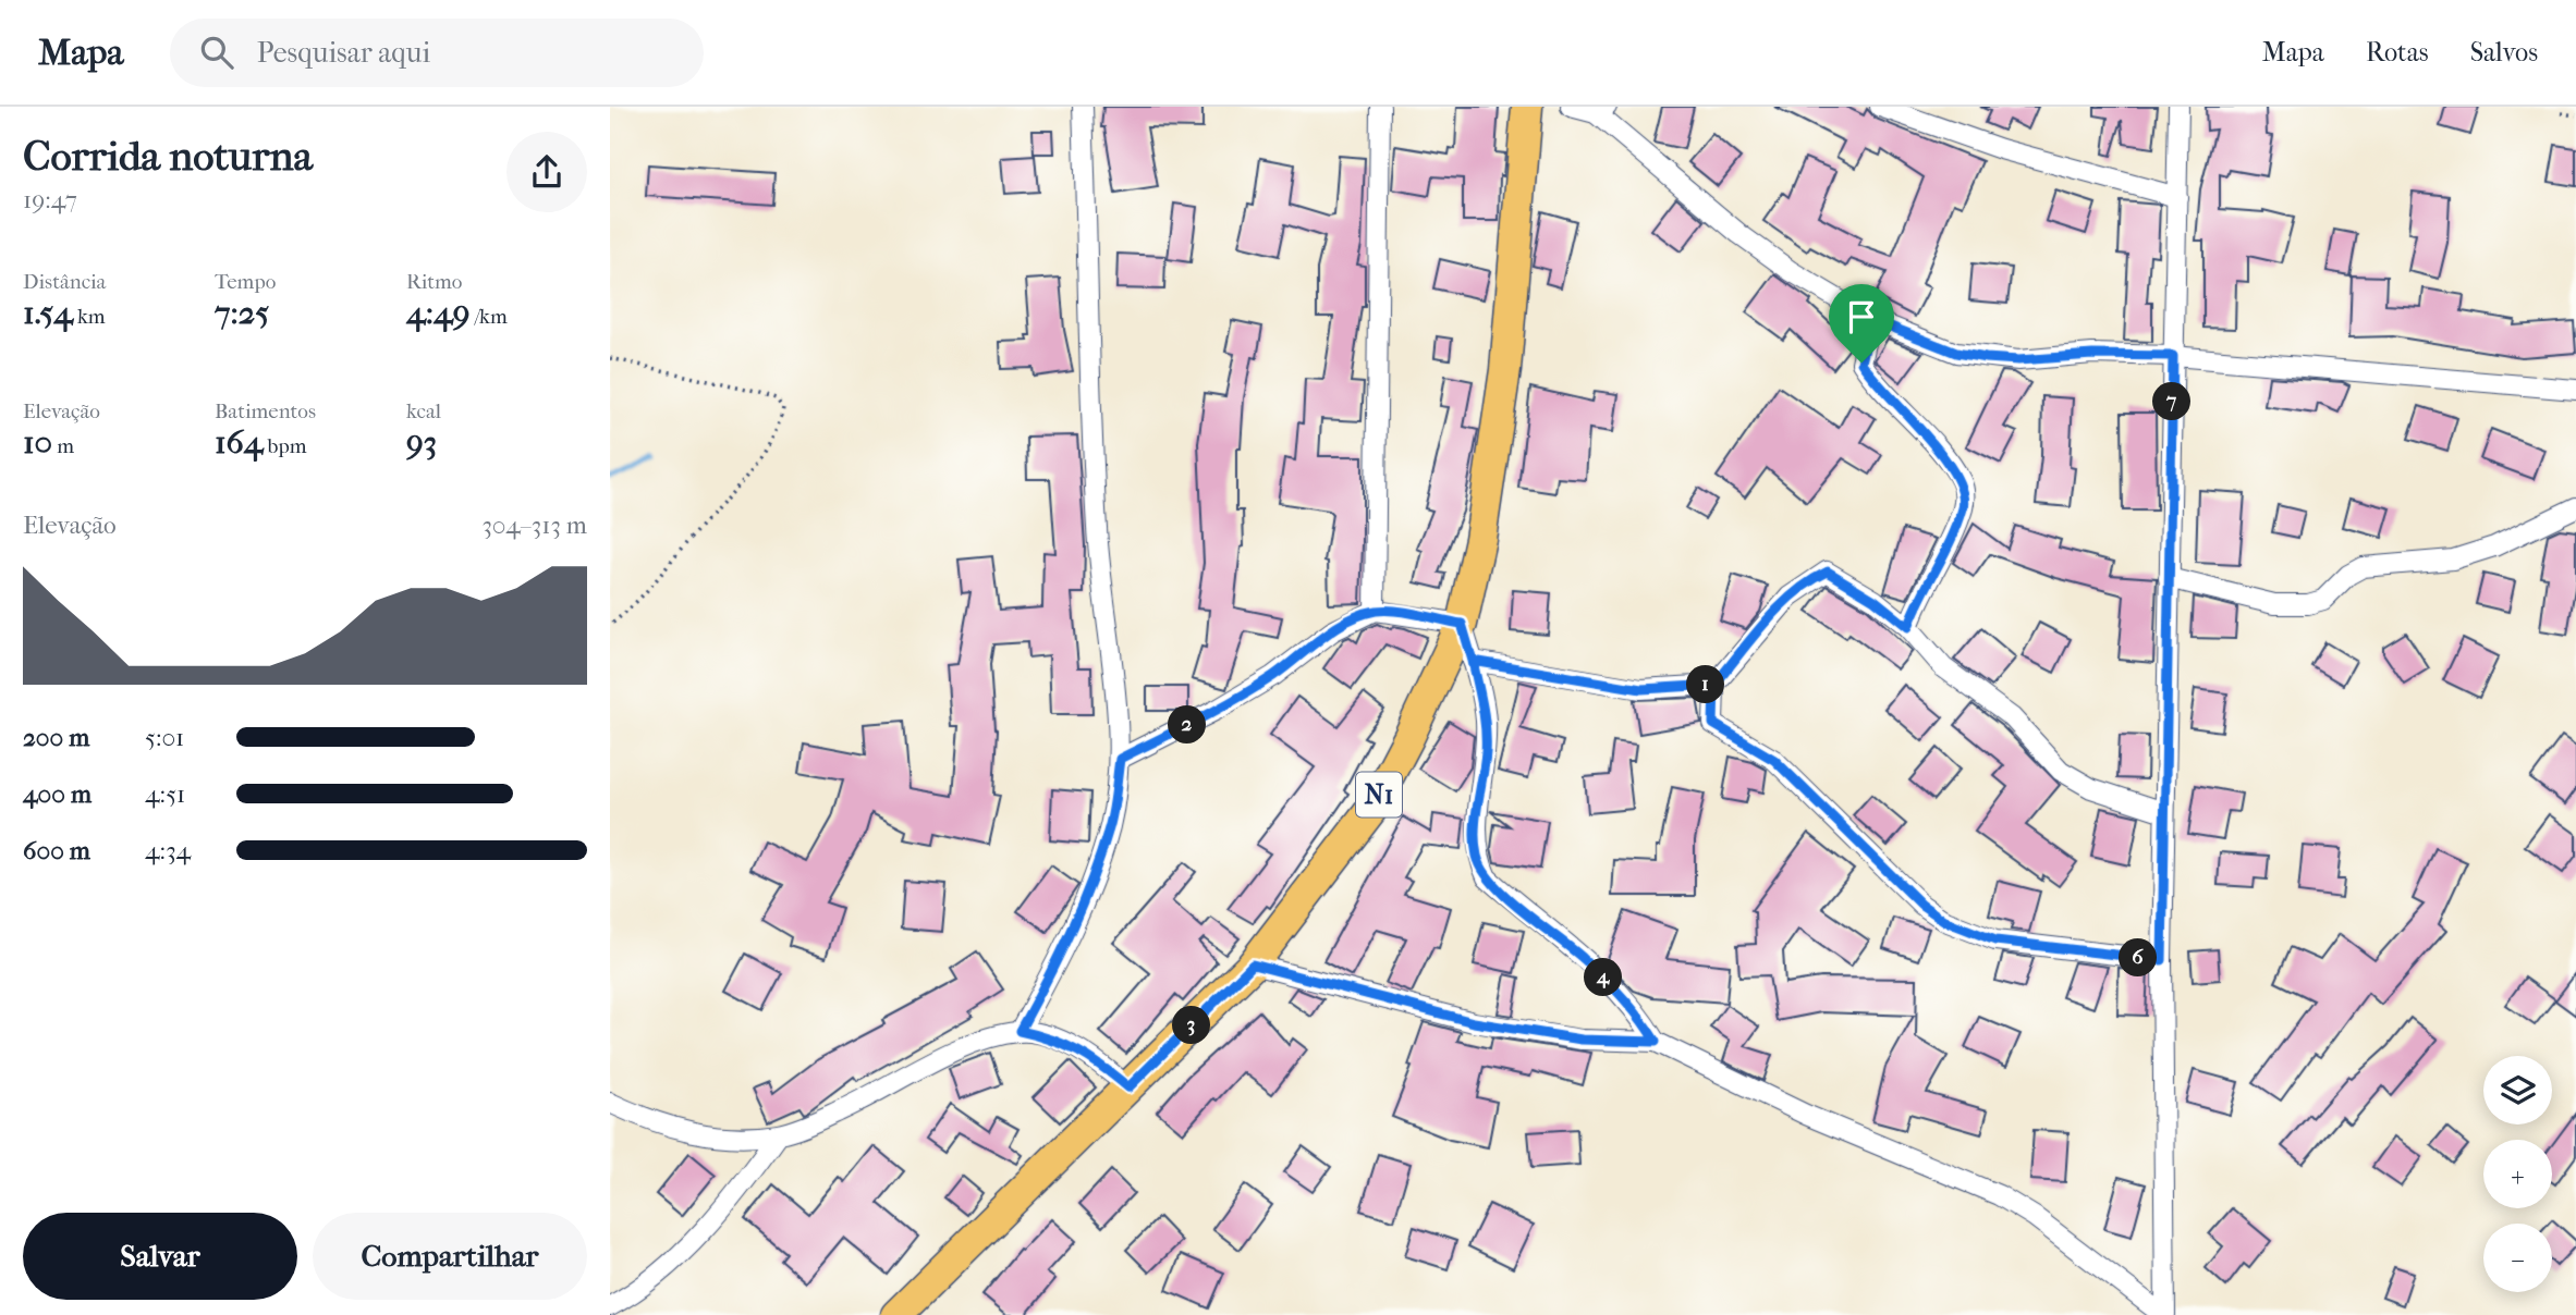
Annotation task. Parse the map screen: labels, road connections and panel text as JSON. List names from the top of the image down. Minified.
{"streets":{"main road":["N1"]},"page":{"header":"Mapa","search":"Pesquisar aqui","nav":["Mapa","Rotas","Salvos"],"heading":["Corrida noturna","19:47"],"stats":[["Distância","1.54 km"],["Tempo","7:25"],["Ritmo","4:49 /km"],["Elevação","10 m"],["Batimentos","164 bpm"],["kcal","93"]],"pins":["7","1","2","6","4","3"],"chart":["Elevação","304–313 m"],"list":[{"name":"200 m","note":"5:01"},{"name":"400 m","note":"4:51"},{"name":"600 m","note":"4:34"}],"map_buttons":["+","−"],"buttons":["Salvar","Compartilhar"]}}
